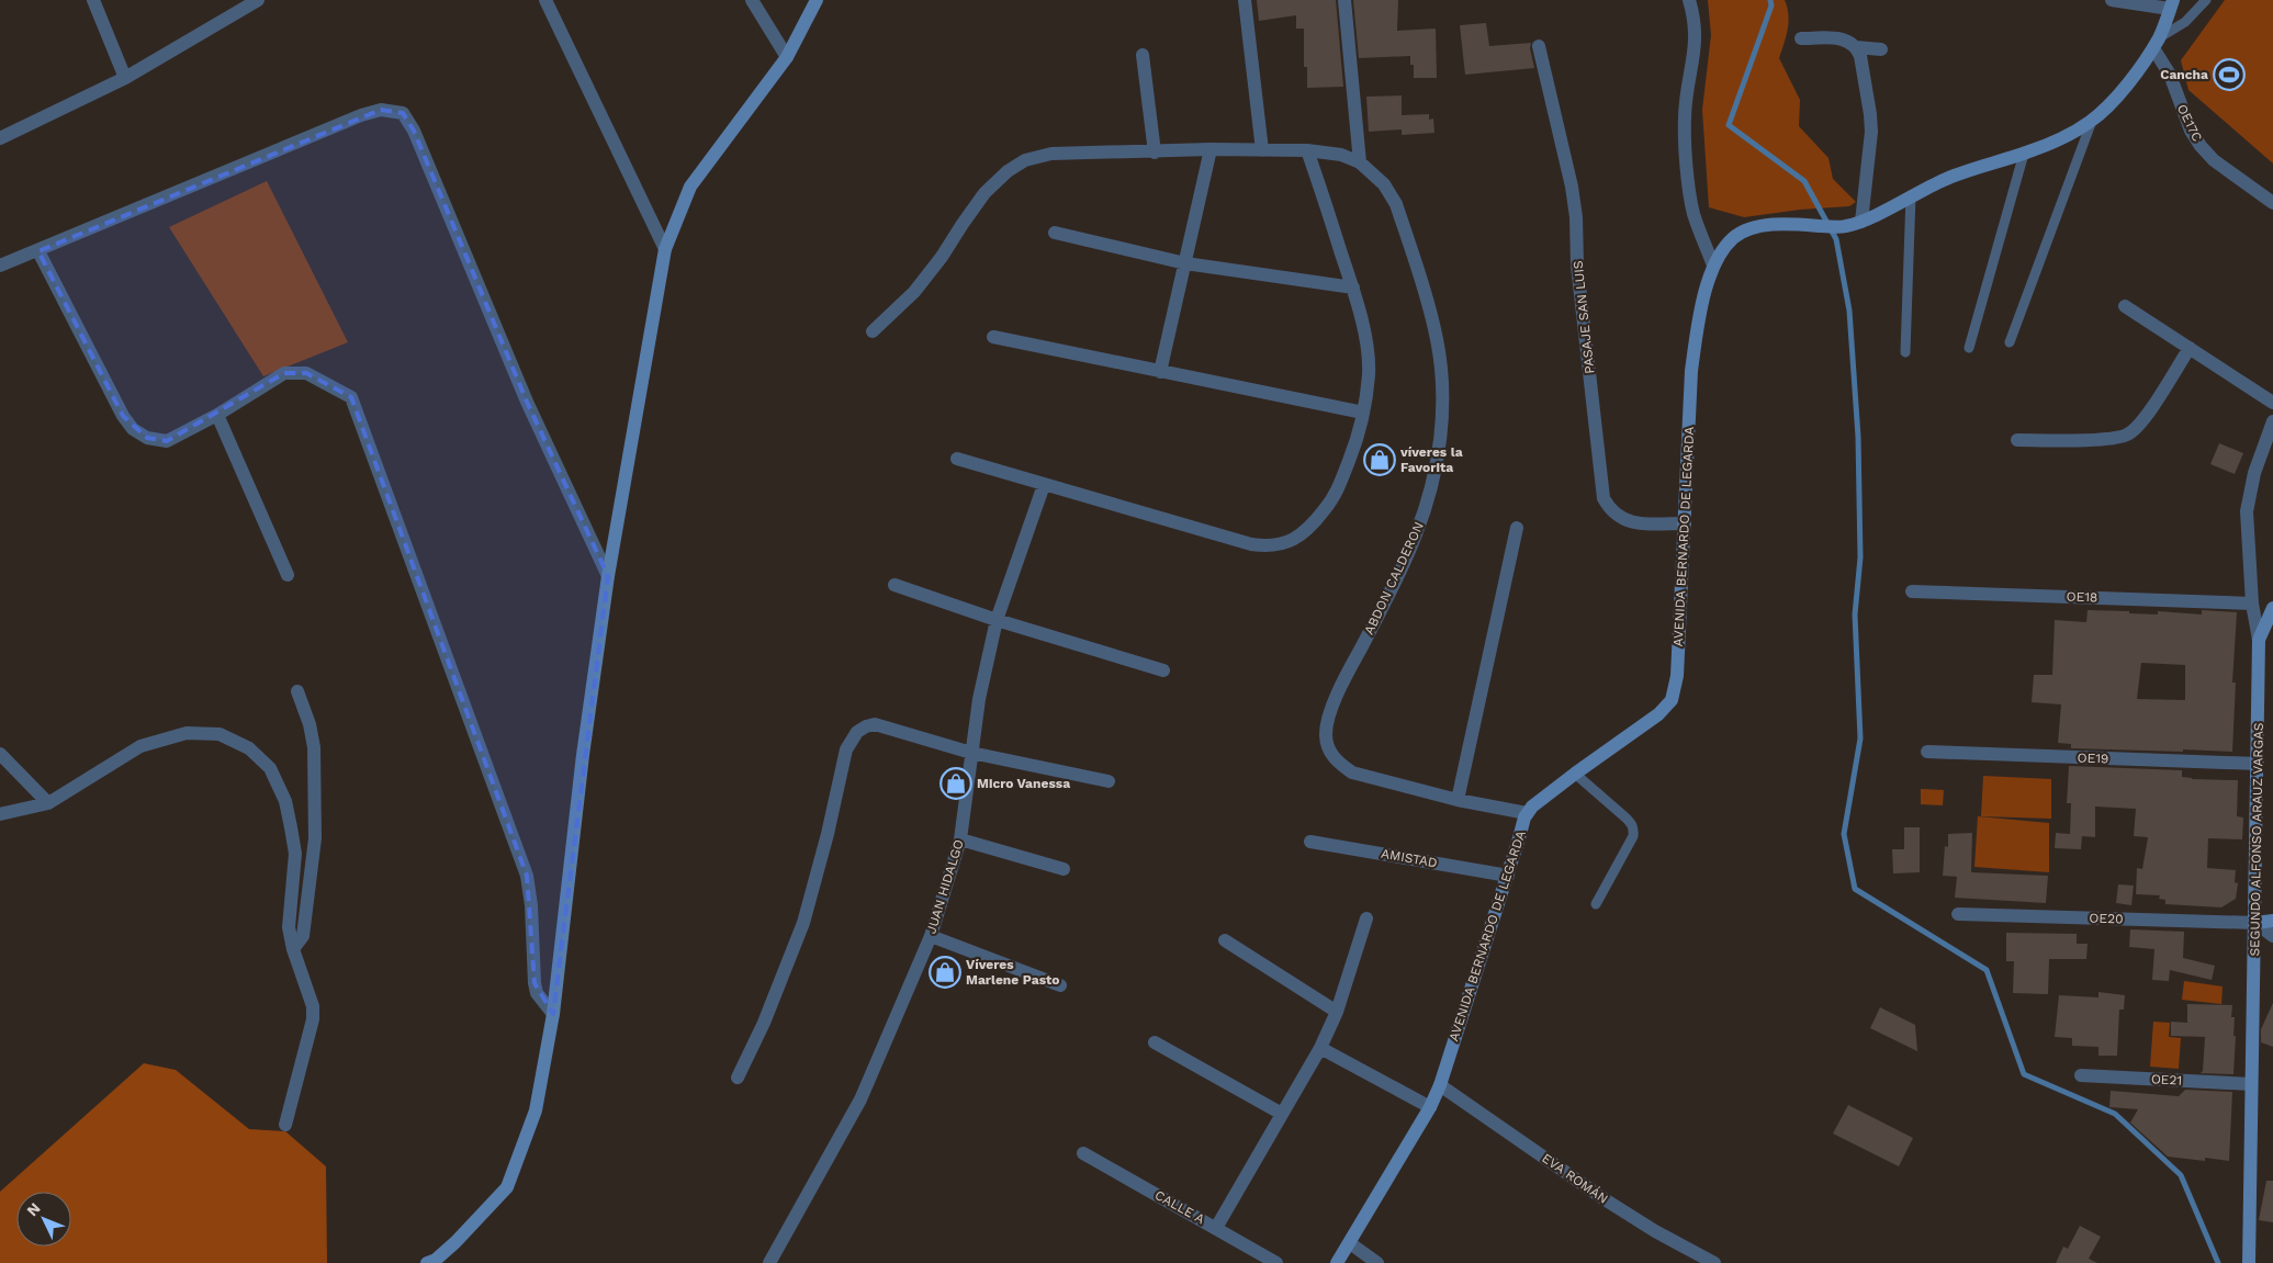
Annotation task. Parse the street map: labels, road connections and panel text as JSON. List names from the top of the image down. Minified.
{"streets":{"street":["OE17C","PASAJE SAN LUIS","AVENIDA BERNARDO DE LEGARDA","ABDON CALDERON","OE18","OE19","SEGUNDO ALFONSO ARAUZ VARGAS","AMISTAD","JUAN HIDALGO","OE20","OE21","EVA ROMÁN","CALLE A"]},"crossings":[["OE17C","AVENIDA BERNARDO DE LEGARDA"],["PASAJE SAN LUIS","AVENIDA BERNARDO DE LEGARDA"],["AVENIDA BERNARDO DE LEGARDA","ABDON CALDERON"],["AVENIDA BERNARDO DE LEGARDA","AMISTAD"],["AVENIDA BERNARDO DE LEGARDA","EVA ROMÁN"],["OE18","SEGUNDO ALFONSO ARAUZ VARGAS"],["OE19","SEGUNDO ALFONSO ARAUZ VARGAS"],["SEGUNDO ALFONSO ARAUZ VARGAS","OE20"],["SEGUNDO ALFONSO ARAUZ VARGAS","OE21"]],"places":{"sports":["Cancha"],"shop":["víveres la Favorita","Micro Vanessa","Víveres Marlene Pasto"]},"north":"top left"}
